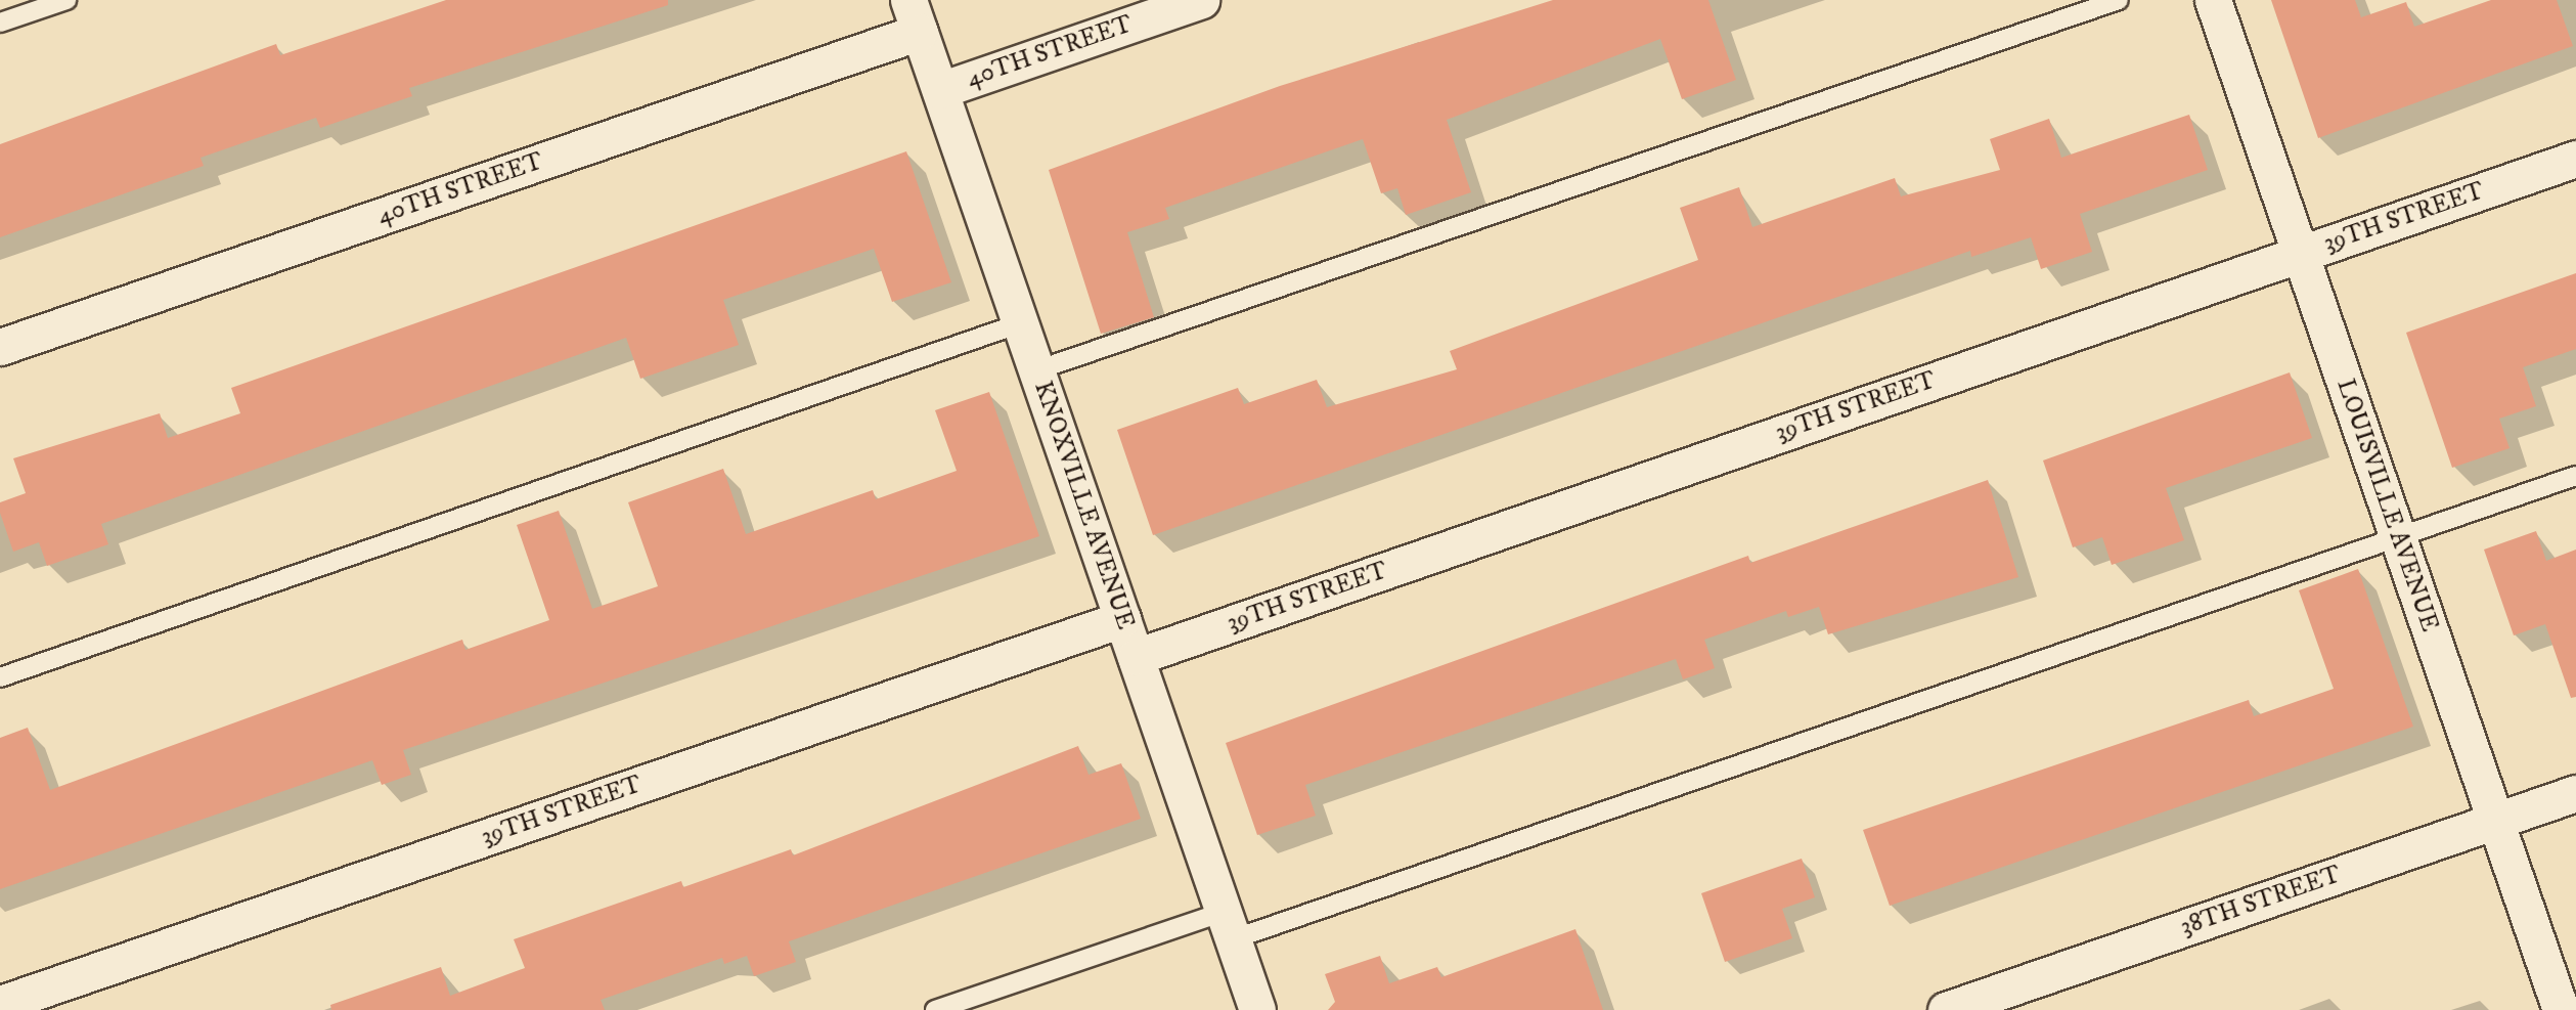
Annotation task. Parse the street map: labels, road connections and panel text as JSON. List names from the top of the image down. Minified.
{"streets":{"street":["40TH STREET","39TH STREET","KNOXVILLE AVENUE","LOUISVILLE AVENUE","38TH STREET"]},"crossings":[["40TH STREET","KNOXVILLE AVENUE"],["39TH STREET","KNOXVILLE AVENUE"],["39TH STREET","LOUISVILLE AVENUE"],["LOUISVILLE AVENUE","38TH STREET"]]}
